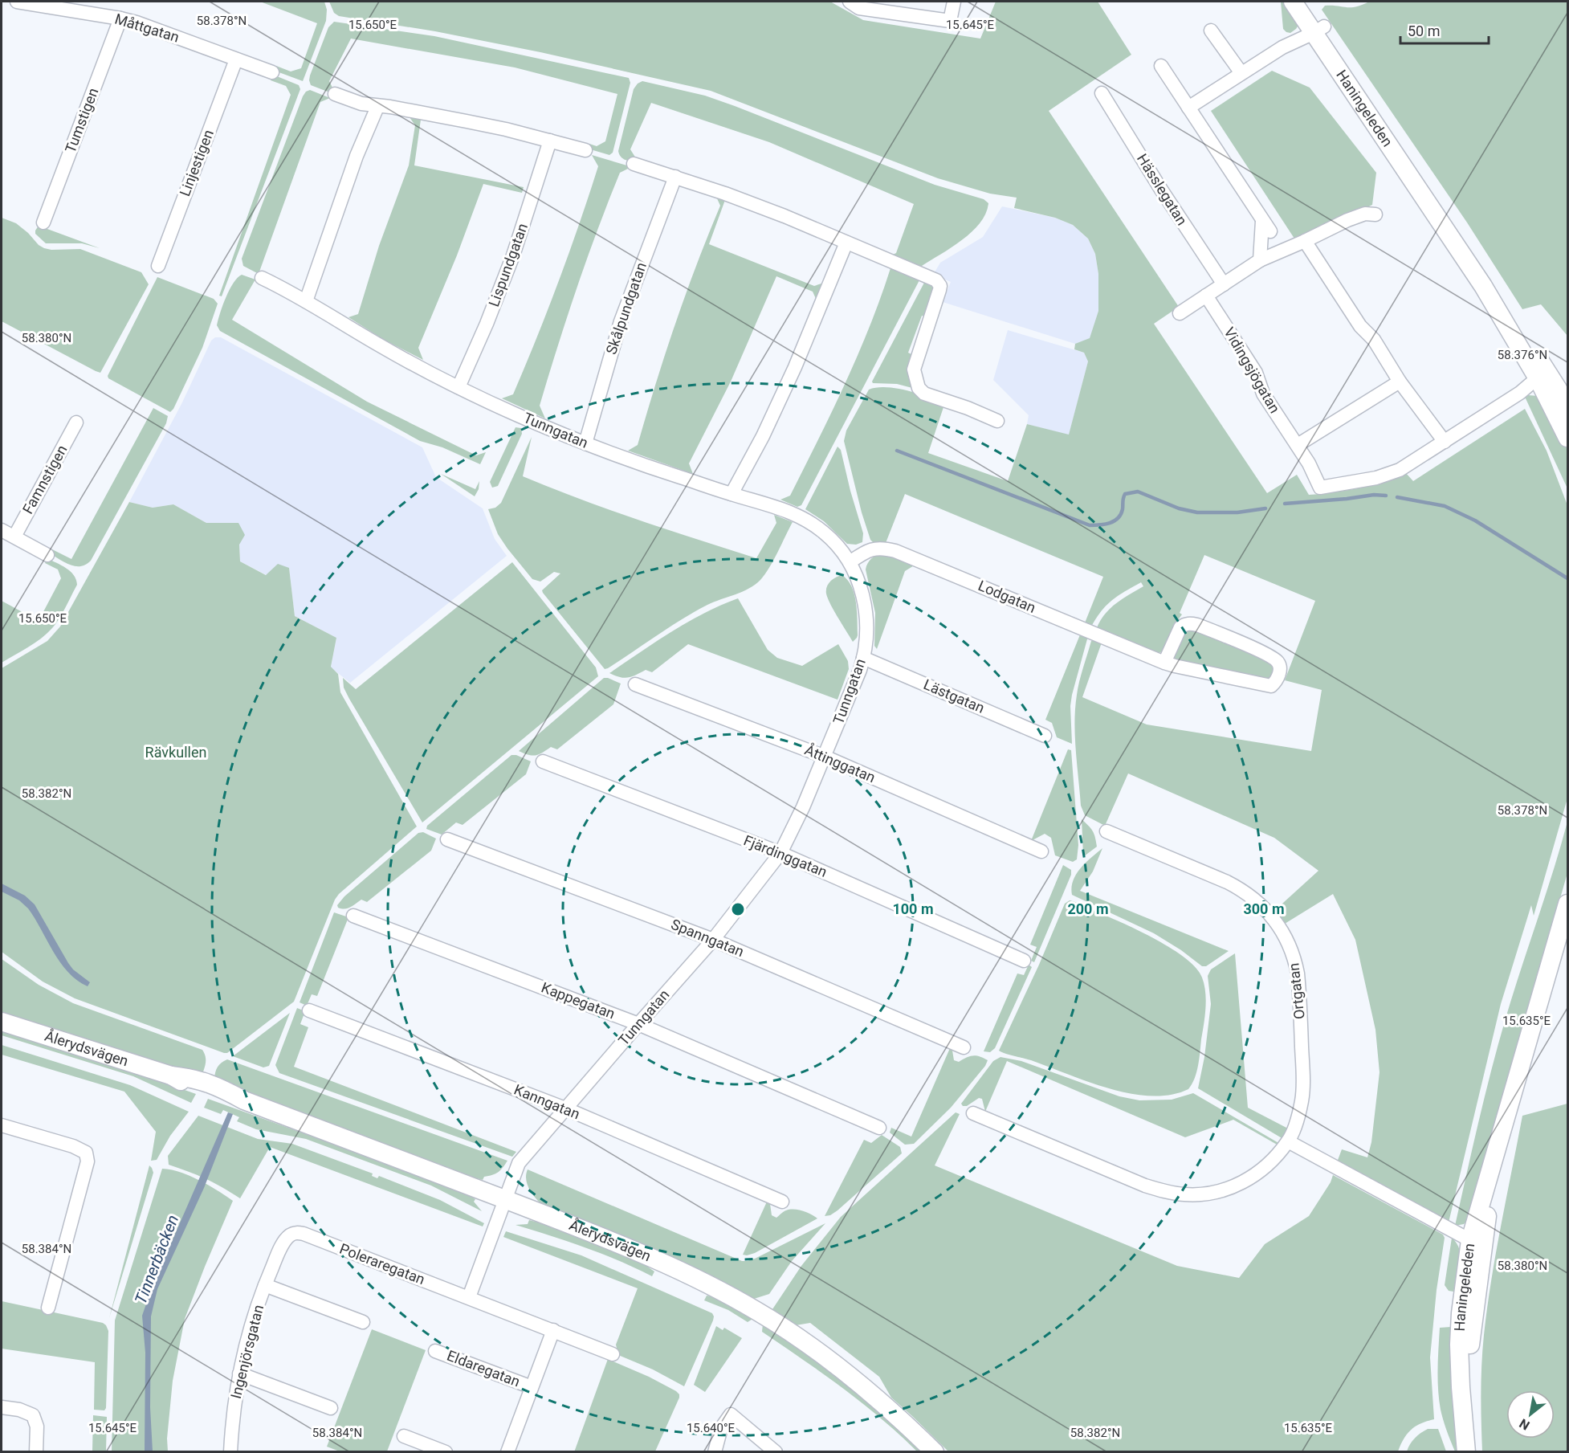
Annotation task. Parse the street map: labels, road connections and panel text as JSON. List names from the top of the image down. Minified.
{"streets":{"main road":["Haningeleden","Ålerydsvägen"],"street":["Måttgatan","Tumstigen","Linjestigen","Hässlegatan","Lispundgatan","Skålpundgatan","Vidingsjögatan","Tunngatan","Famnstigen","Lodgatan","Lästgatan","Åttinggatan","Fjärdinggatan","Spanngatan","Ortgatan","Kappegatan","Kanngatan","Poleraregatan","Ingenjörsgatan","Eldaregatan"]},"crossings":[["Måttgatan","Tumstigen"],["Måttgatan","Linjestigen"],["Haningeleden","Vidingsjögatan"],["Lispundgatan","Tunngatan"],["Skålpundgatan","Tunngatan"],["Tunngatan","Lodgatan"],["Tunngatan","Lästgatan"],["Tunngatan","Åttinggatan"],["Tunngatan","Fjärdinggatan"],["Tunngatan","Spanngatan"],["Tunngatan","Kappegatan"],["Tunngatan","Ålerydsvägen"],["Tunngatan","Kanngatan"],["Poleraregatan","Ingenjörsgatan"]],"water":["Tinnerbäcken"],"parks":["Rävkullen"],"scale_bar":"50 m","north":"bottom left","coordinates":["58.378°N","15.650°E","15.645°E","58.380°N","58.376°N","58.382°N","15.635°E","58.384°N","15.640°E"],"rings":["100 m","200 m","300 m"]}
